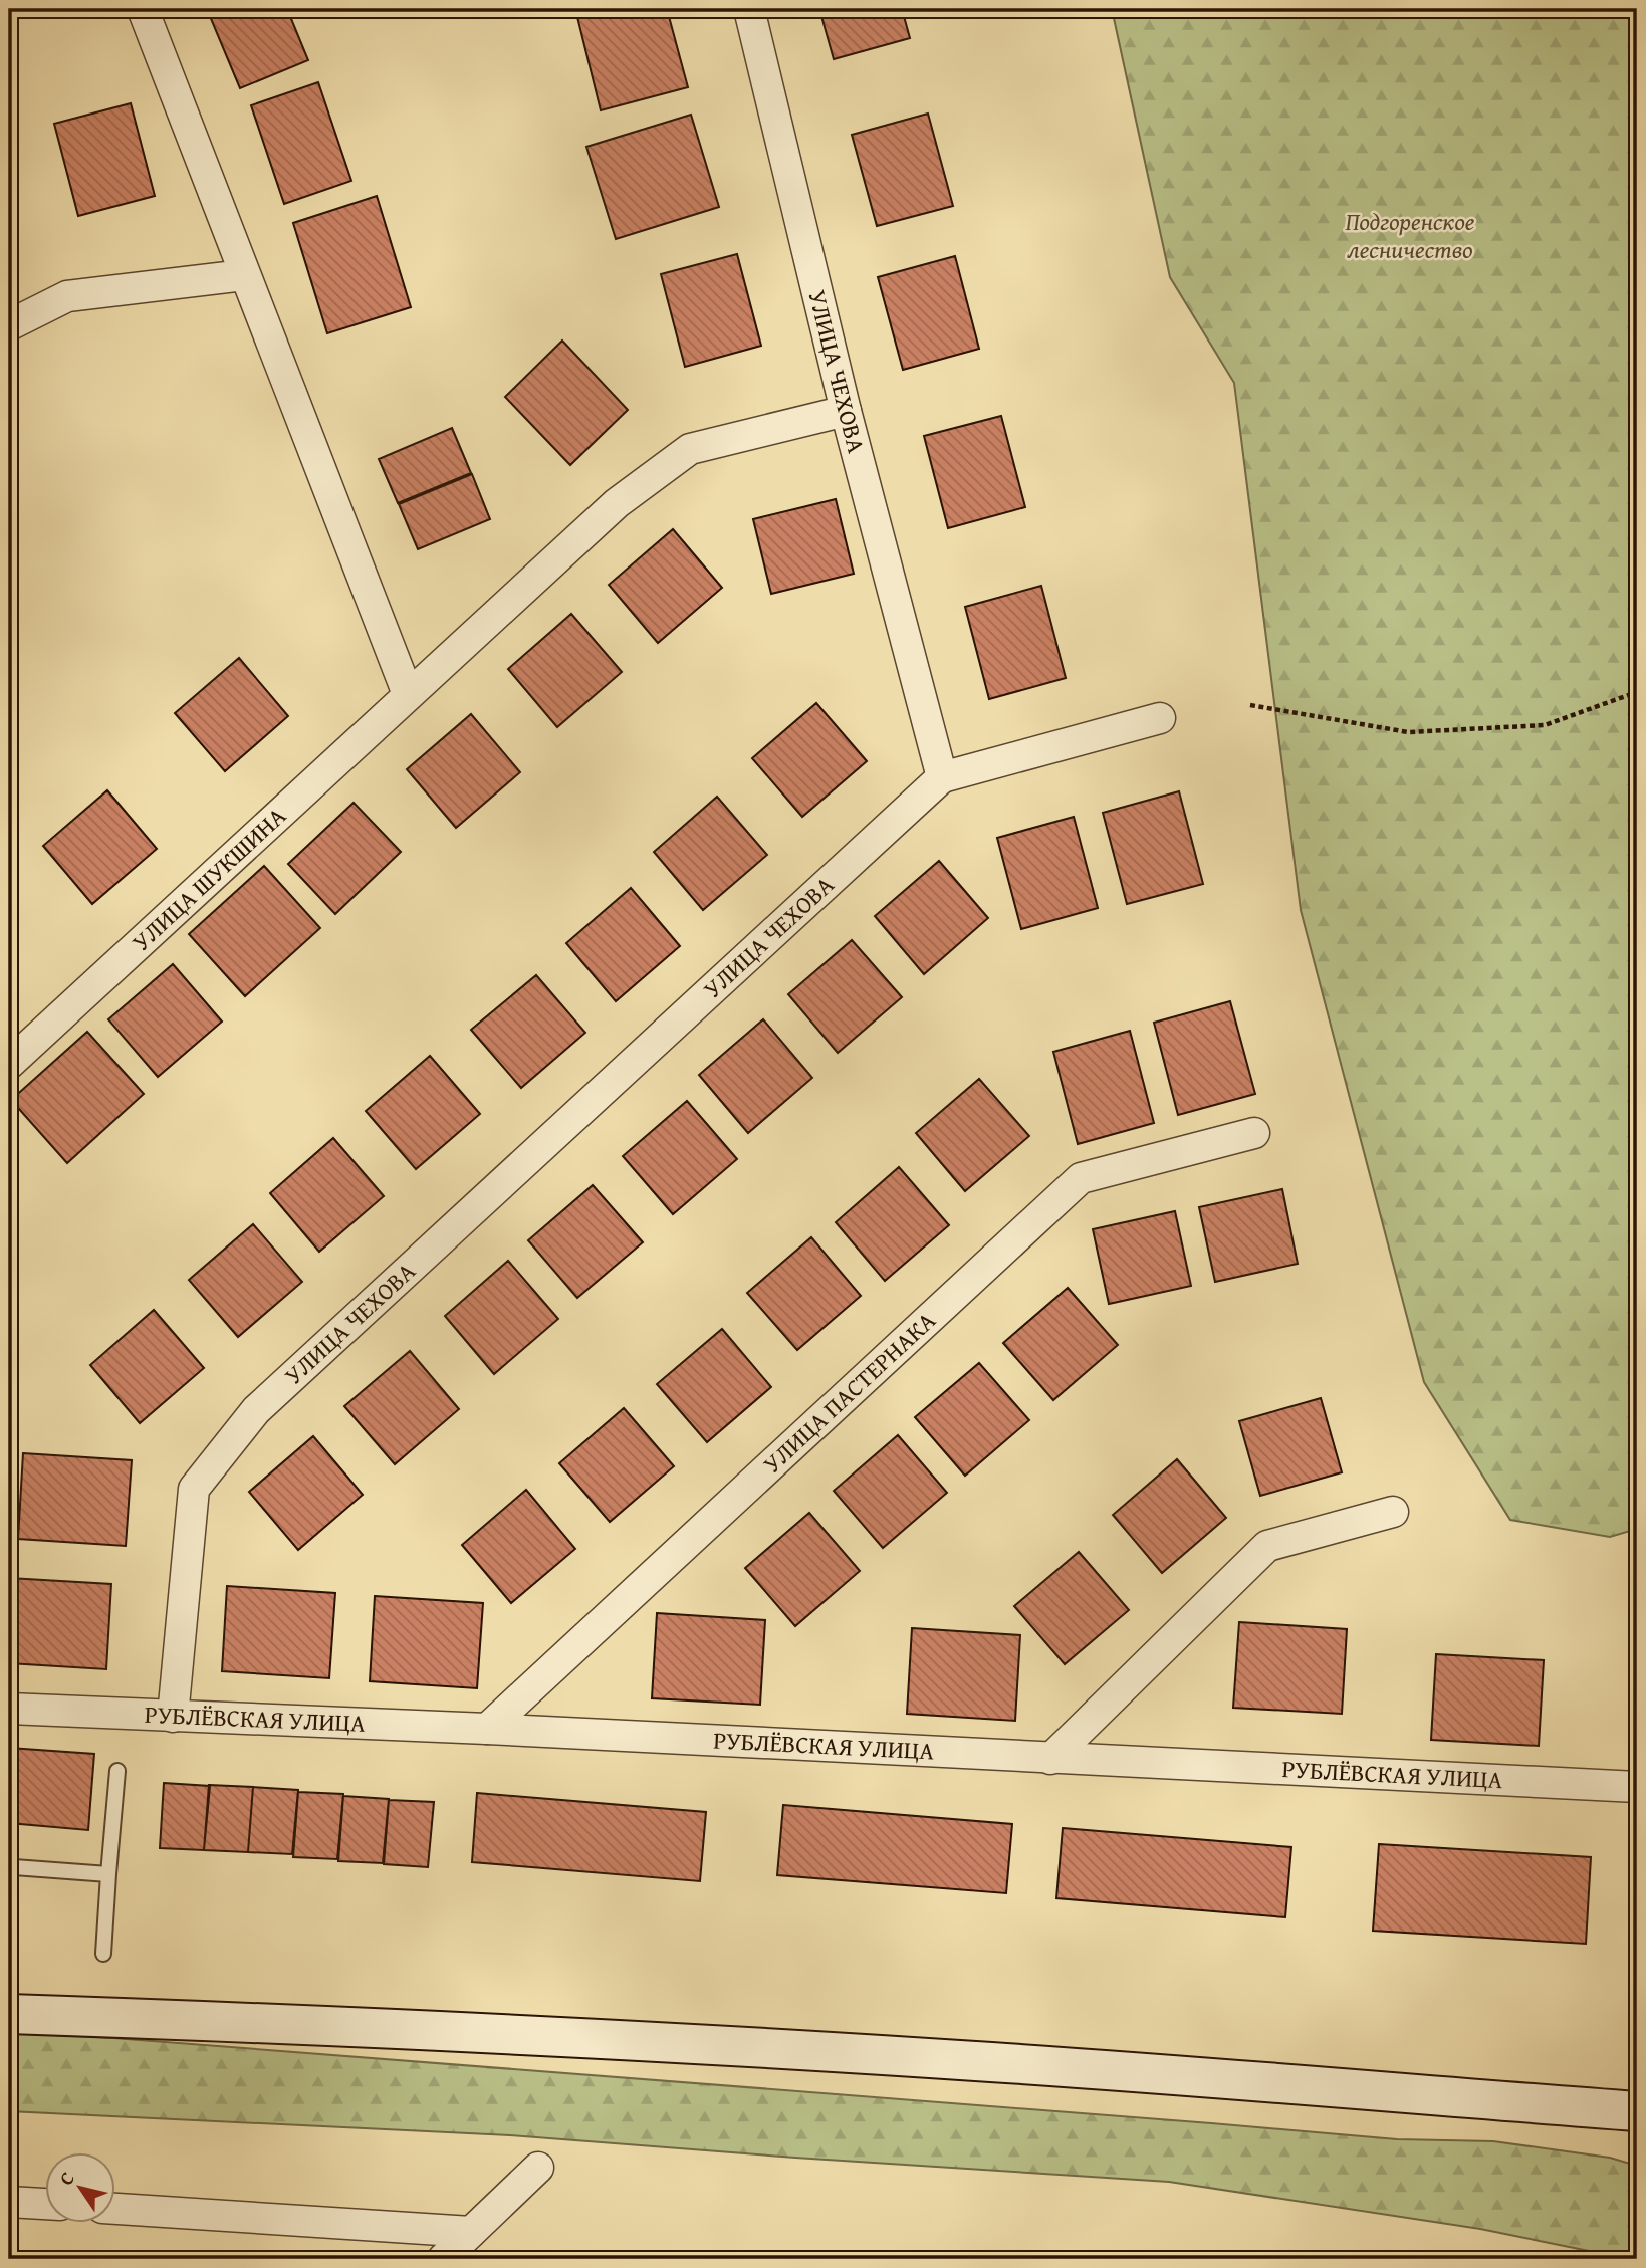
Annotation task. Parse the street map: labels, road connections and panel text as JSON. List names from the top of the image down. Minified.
{"streets":{"street":["УЛИЦА ЧЕХОВА","УЛИЦА ШУКШИНА","УЛИЦА ПАСТЕРНАКА","РУБЛЁВСКАЯ УЛИЦА"]},"crossings":[["УЛИЦА ЧЕХОВА","УЛИЦА ШУКШИНА"],["УЛИЦА ЧЕХОВА","РУБЛЁВСКАЯ УЛИЦА"],["УЛИЦА ПАСТЕРНАКА","РУБЛЁВСКАЯ УЛИЦА"]],"parks":["Подгоренское лесничество"],"north":"top left"}
